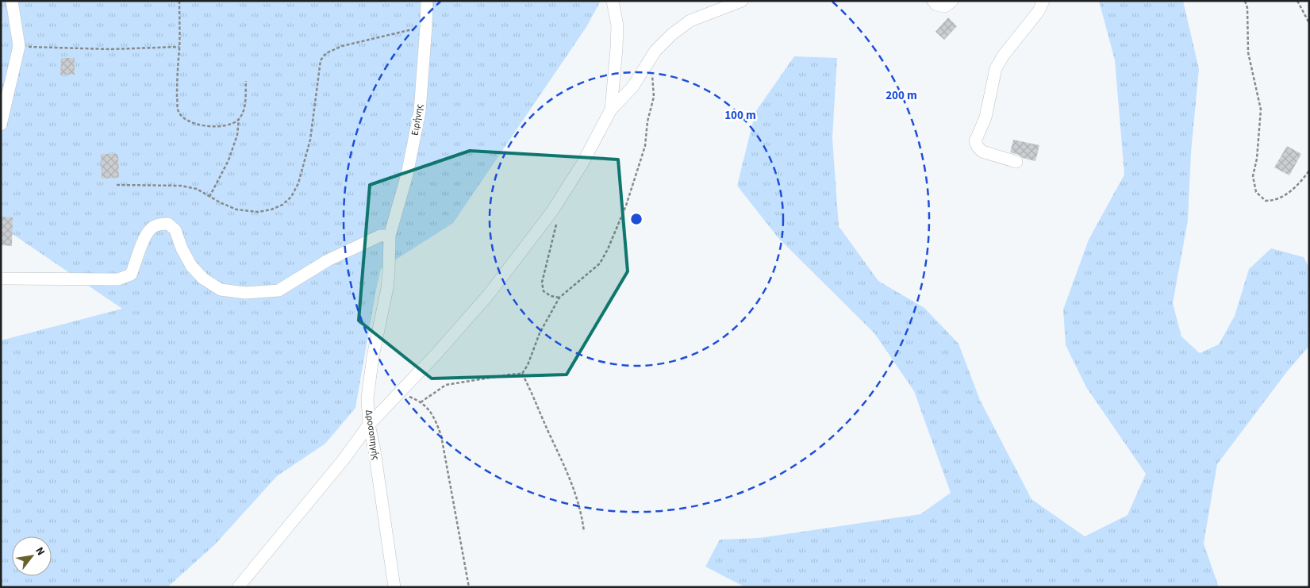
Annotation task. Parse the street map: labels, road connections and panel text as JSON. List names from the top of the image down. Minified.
{"streets":{"street":["Ειρήνης","Δροσοπηγής"]},"crossings":[["Ειρήνης","Δροσοπηγής"]],"north":"top right","rings":["200 m","100 m"]}
